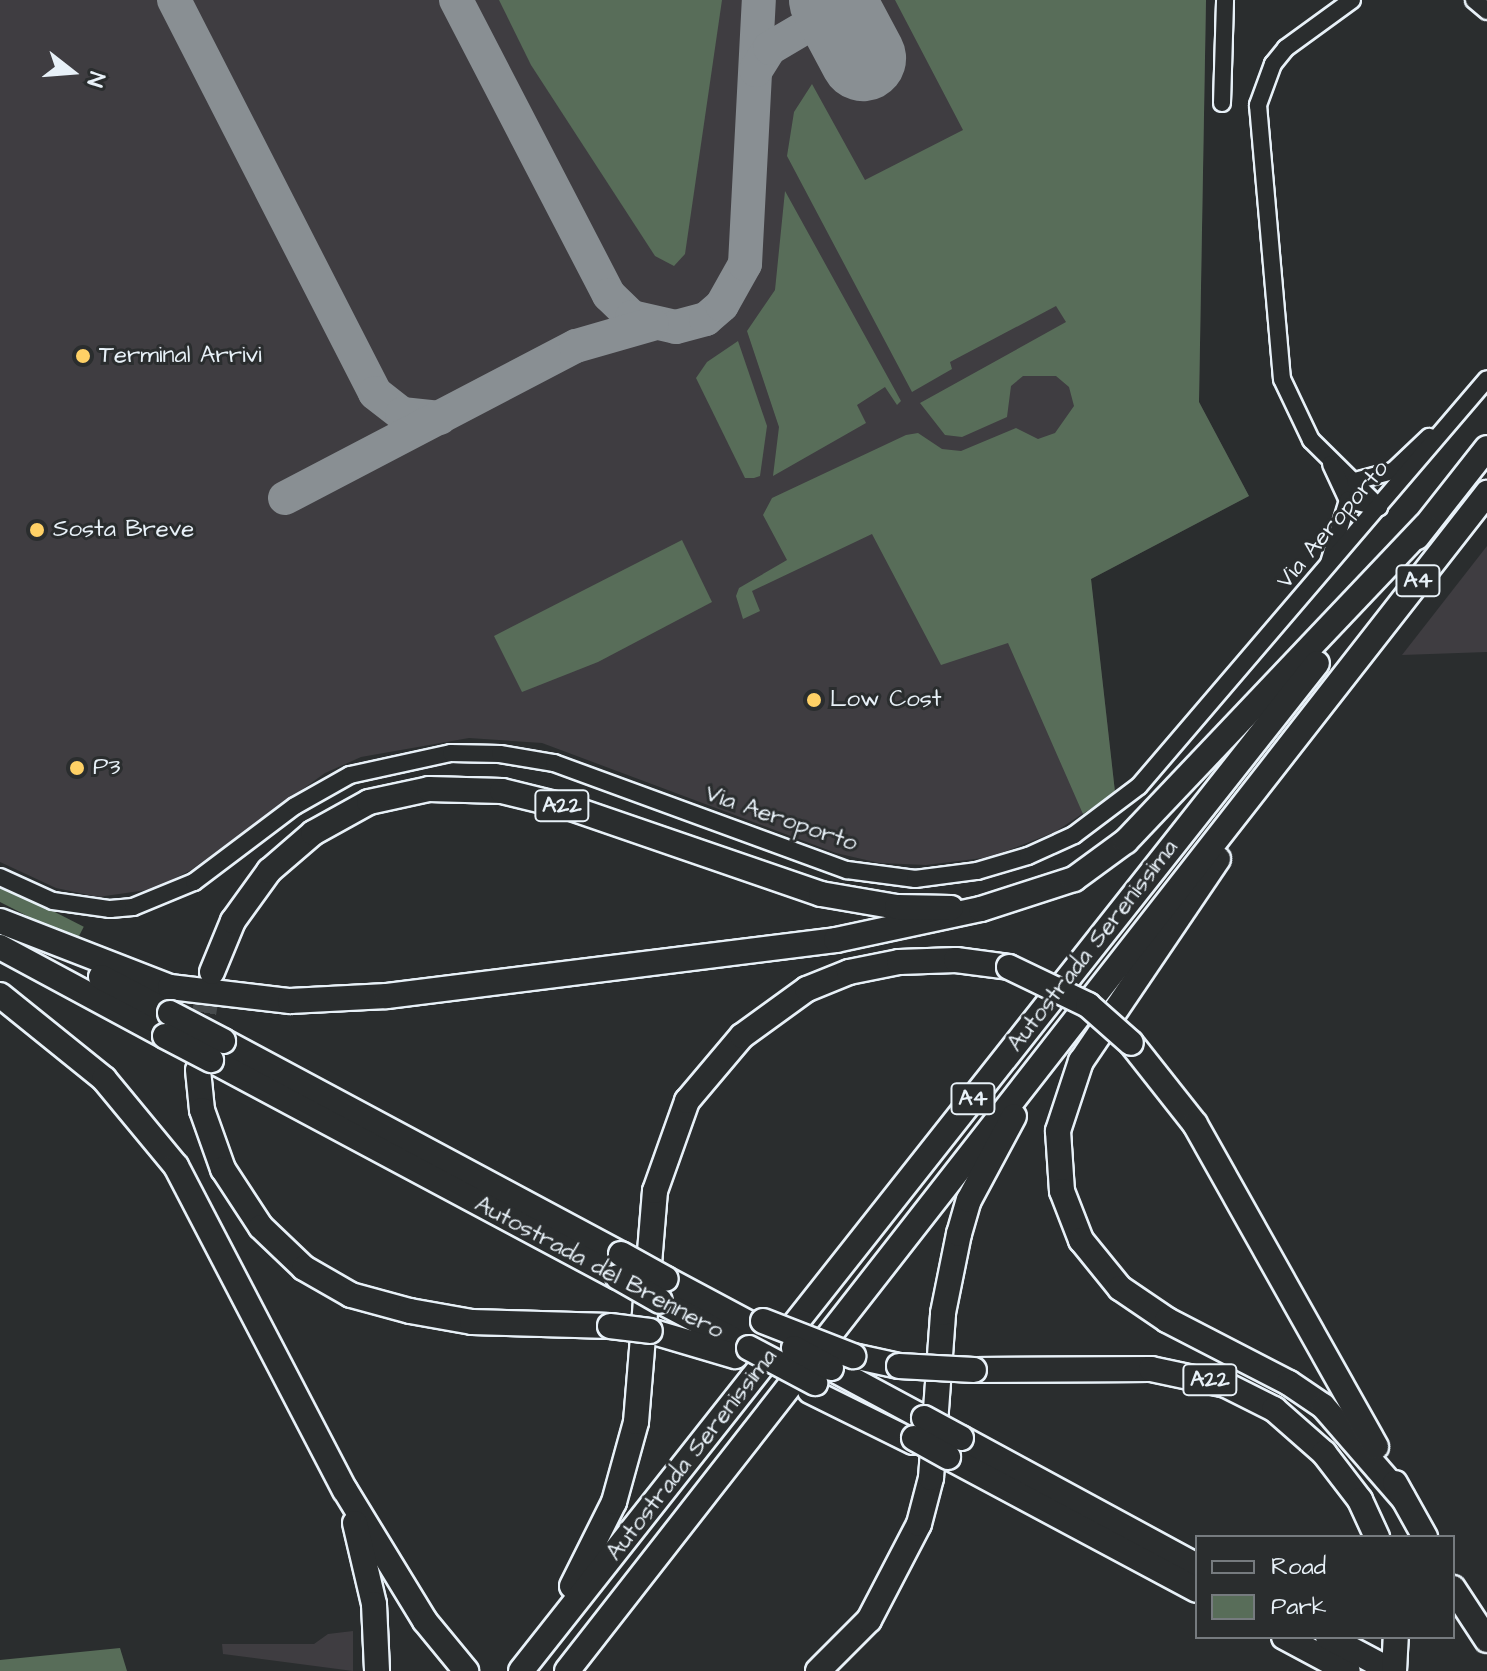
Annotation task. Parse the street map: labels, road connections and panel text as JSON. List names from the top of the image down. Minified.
{"streets":{"highway":["A4","A22","Autostrada Serenissima","Autostrada del Brennero"],"street":["Via Aeroporto"]},"crossings":[["A4","A22"],["A4","Autostrada Serenissima"],["A22","Autostrada del Brennero"]],"places":["Terminal Arrivi","Sosta Breve","Low Cost","P3"],"legend":["Road","Park"],"north":"right"}
